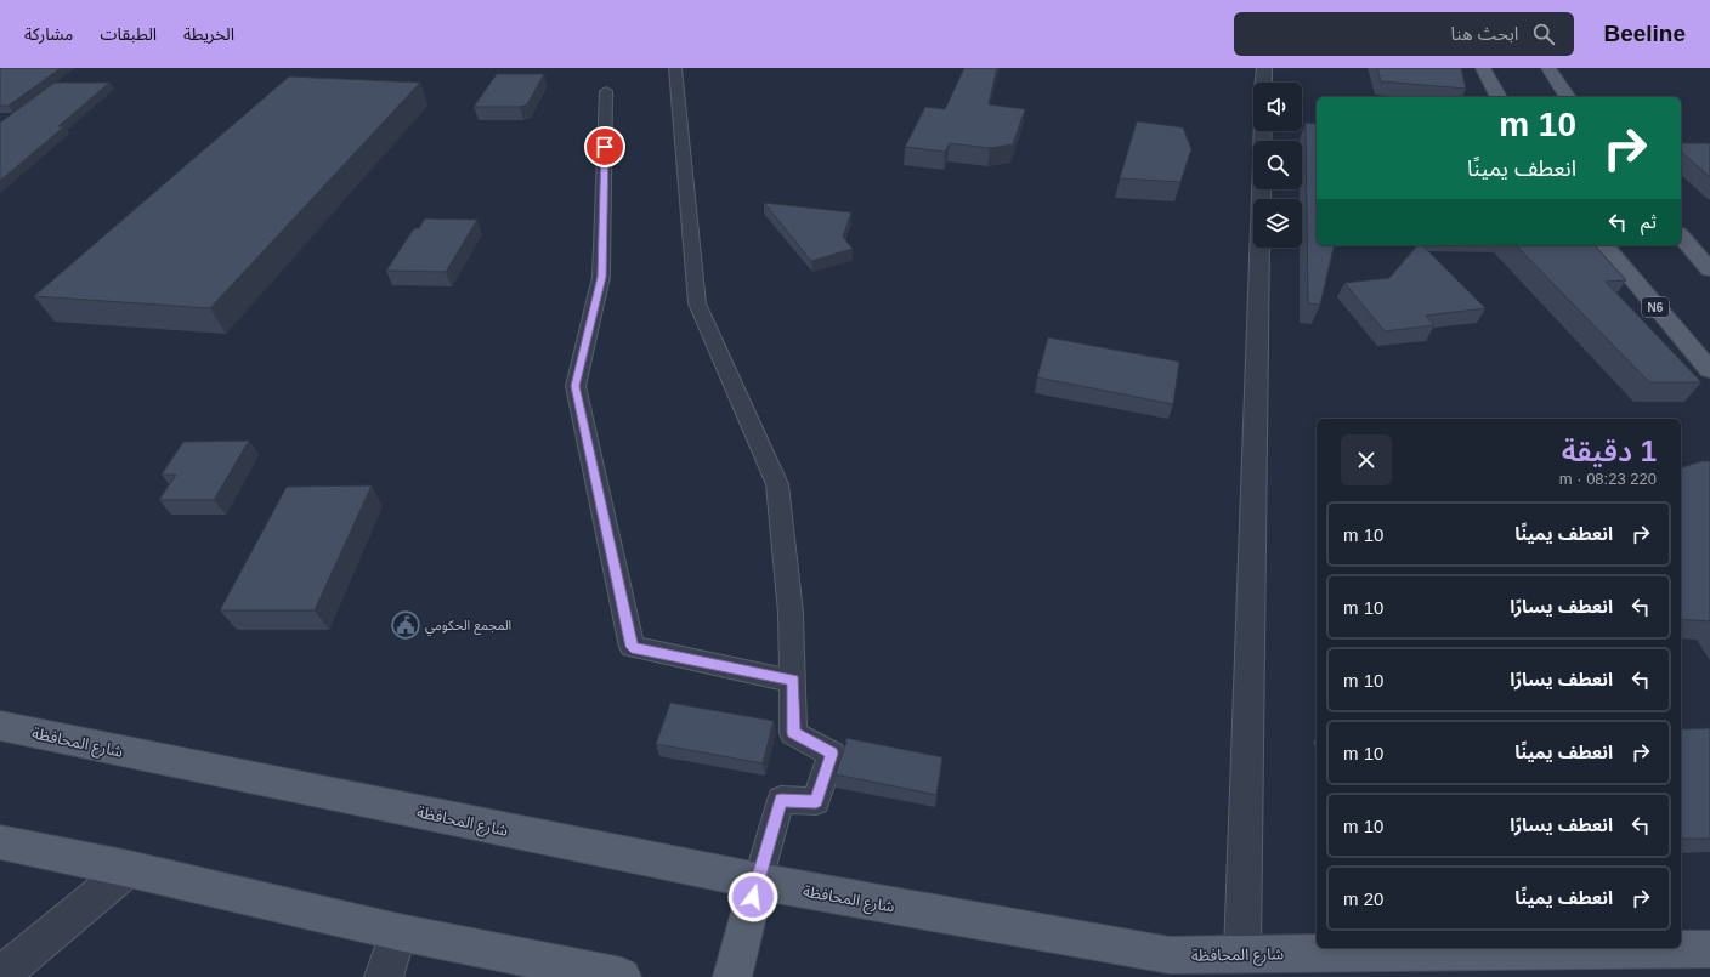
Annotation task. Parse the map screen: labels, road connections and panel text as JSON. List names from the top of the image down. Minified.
{"streets":{"main road":["N6","شارع المحافظة"]},"places":{"public building":["المجمع الحكومي"]},"page":{"header":"Beeline","search":"ابحث هنا","nav":["الخريطة","الطبقات","مشاركة"],"turn":["10 m","انعطف يمينًا"],"then":"ثم","heading":["1 دقيقة","220 m · 08:23"],"list":[{"name":"انعطف يمينًا","value":"10 m"},{"name":"انعطف يسارًا","value":"10 m"},{"name":"انعطف يسارًا","value":"10 m"},{"name":"انعطف يمينًا","value":"10 m"},{"name":"انعطف يسارًا","value":"10 m"},{"name":"انعطف يمينًا","value":"20 m"}]}}
